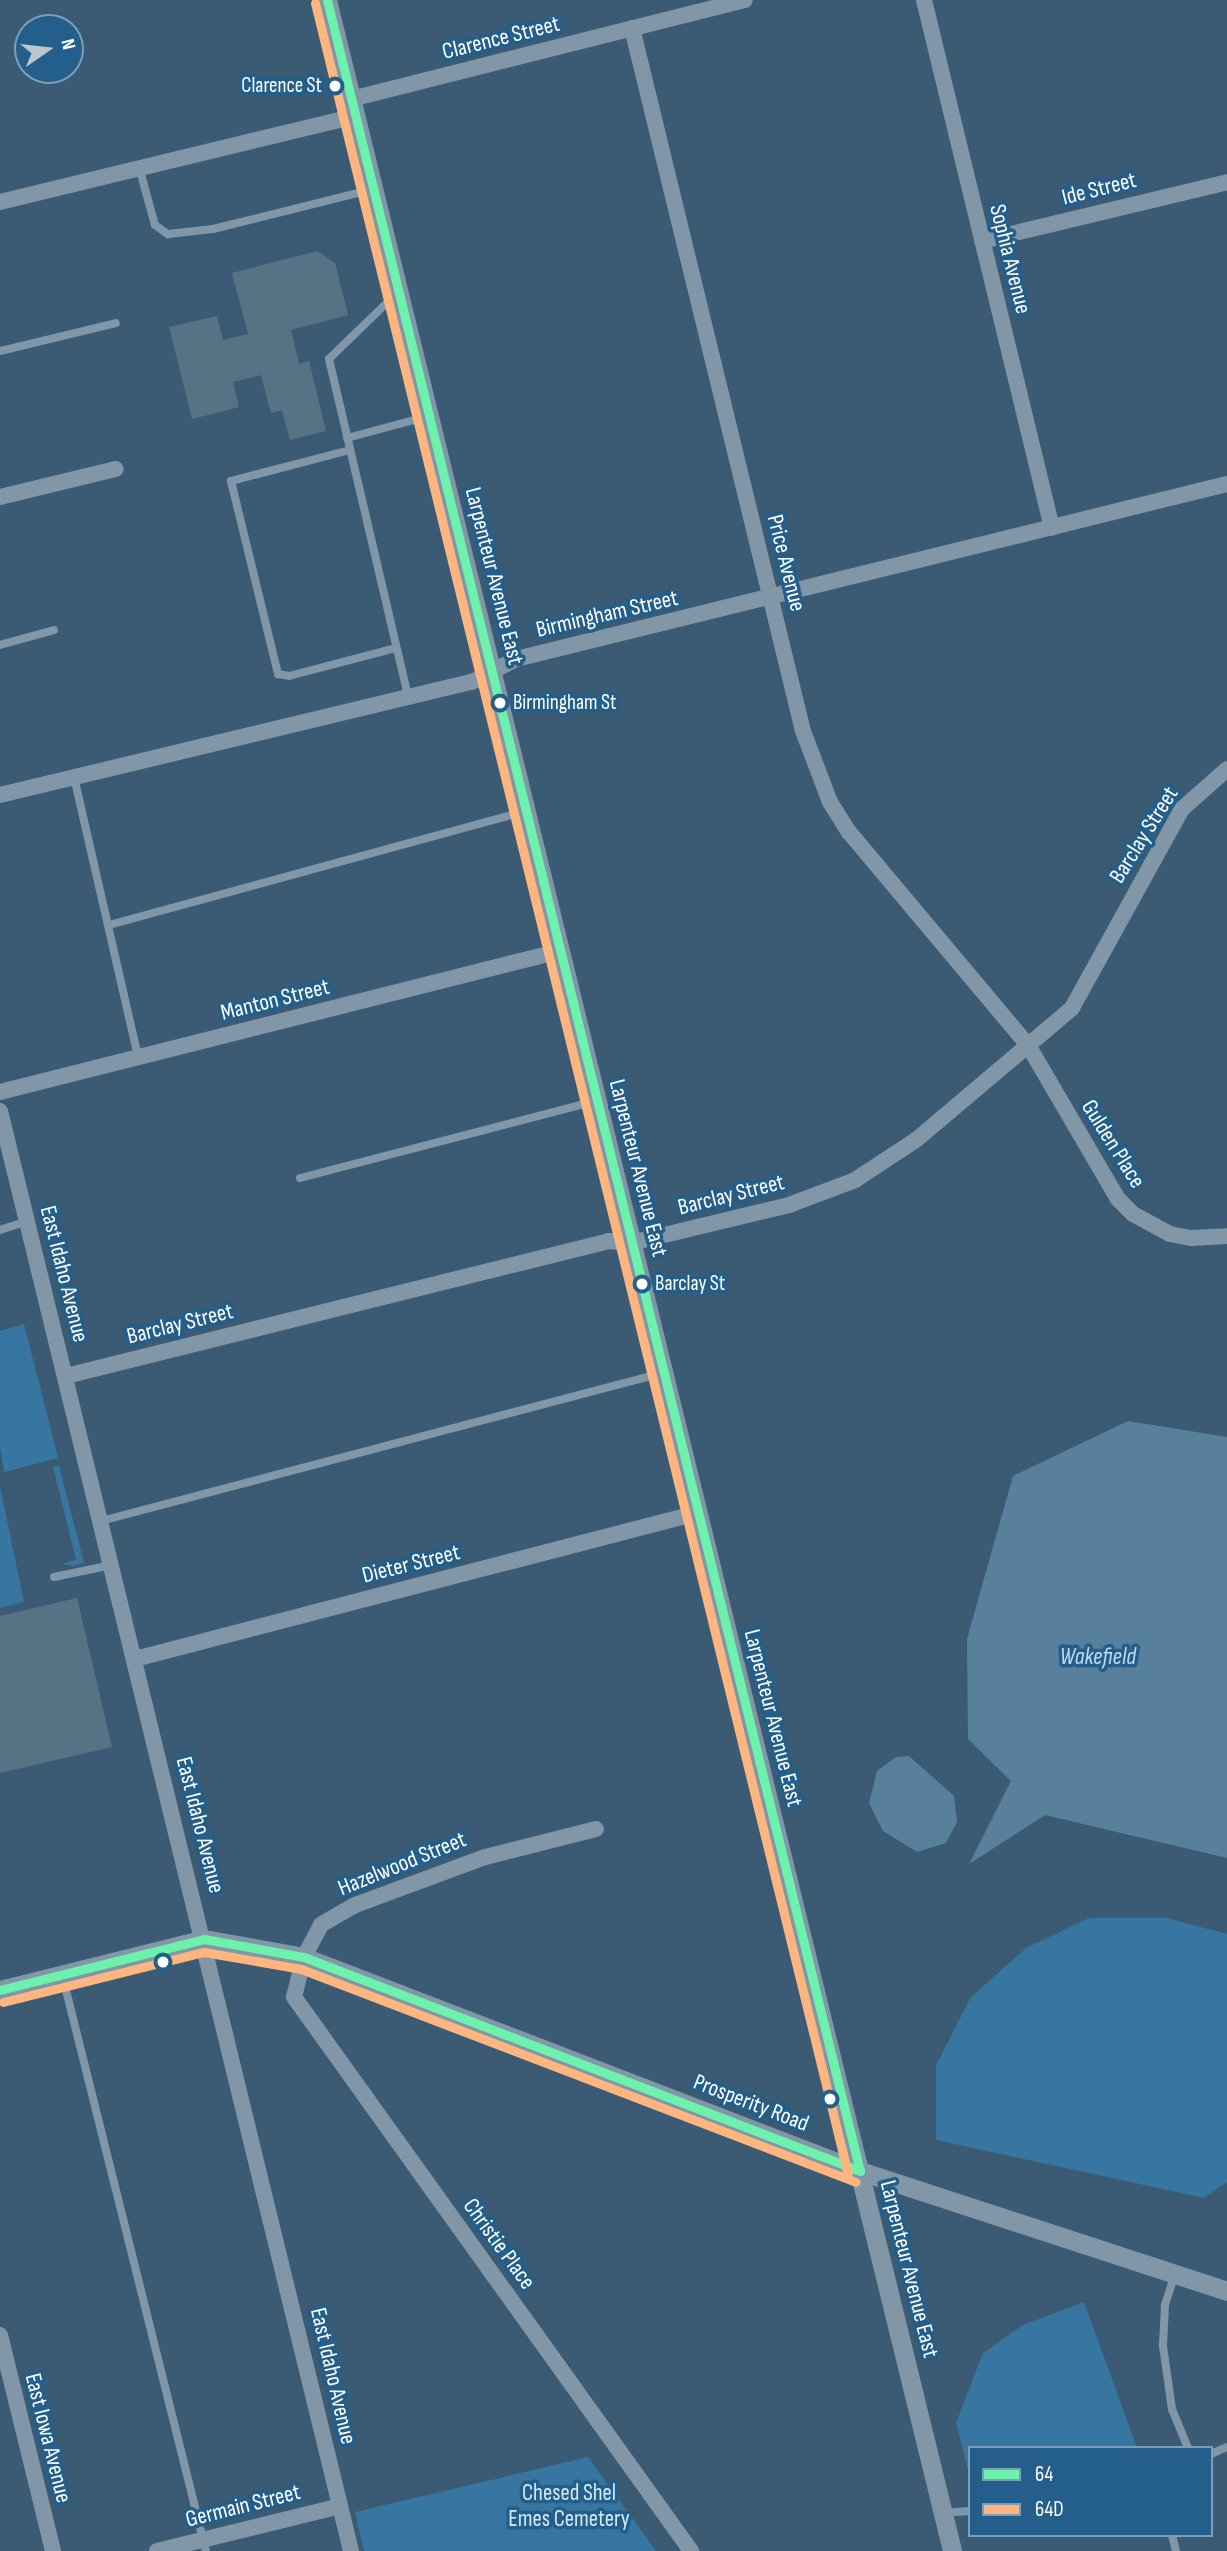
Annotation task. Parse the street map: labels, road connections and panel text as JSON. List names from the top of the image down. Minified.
{"streets":{"street":["Clarence Street","Ide Street","Sophia Avenue","Price Avenue","Larpenteur Avenue East","Birmingham Street","Barclay Street","Manton Street","Gulden Place","East Idaho Avenue","Dieter Street","Hazelwood Street","Prosperity Road","Christie Place","East Iowa Avenue","Germain Street"]},"crossings":[["Clarence Street","Price Avenue"],["Clarence Street","Larpenteur Avenue East"],["Ide Street","Sophia Avenue"],["Sophia Avenue","Birmingham Street"],["Price Avenue","Birmingham Street"],["Price Avenue","Barclay Street"],["Price Avenue","Gulden Place"],["Larpenteur Avenue East","Birmingham Street"],["Larpenteur Avenue East","Barclay Street"],["Larpenteur Avenue East","Manton Street"],["Larpenteur Avenue East","Dieter Street"],["Larpenteur Avenue East","Prosperity Road"],["Barclay Street","Gulden Place"],["Barclay Street","East Idaho Avenue"],["East Idaho Avenue","Dieter Street"],["East Idaho Avenue","Germain Street"],["Hazelwood Street","Prosperity Road"],["Hazelwood Street","Christie Place"],["Prosperity Road","Christie Place"]],"water":["Wakefield"],"parks":["Chesed Shel Emes Cemetery"],"places":["Clarence St","Birmingham St","Barclay St"],"lines":["transit line 64","transit line 64D"],"legend":["64","64D"],"north":"right"}
